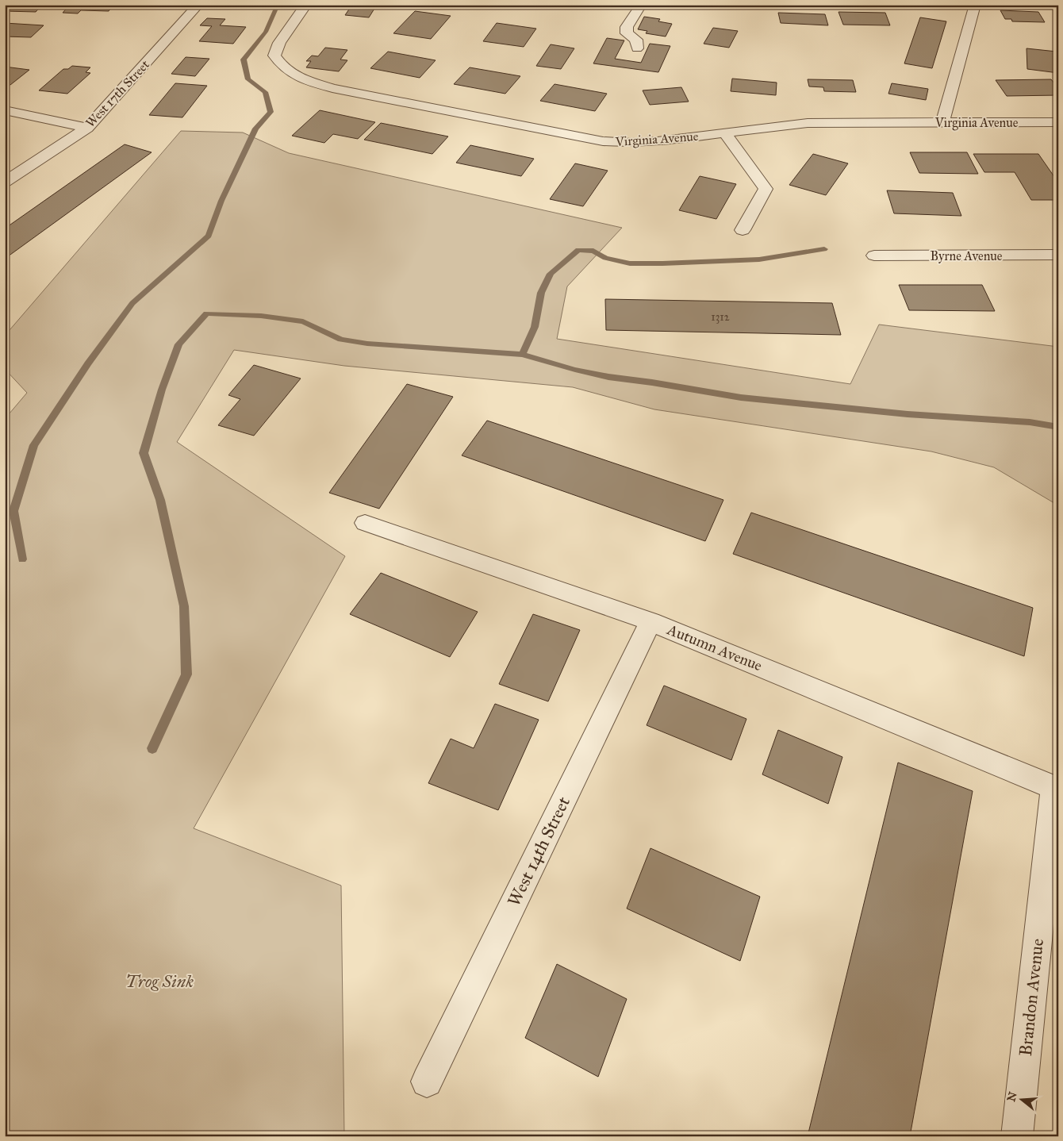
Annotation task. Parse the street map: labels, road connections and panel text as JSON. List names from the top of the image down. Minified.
{"streets":{"street":["West 17th Street","Virginia Avenue","Byrne Avenue","Autumn Avenue","West 14th Street","Brandon Avenue"]},"crossings":[["Autumn Avenue","West 14th Street"],["Autumn Avenue","Brandon Avenue"]],"parks":["Trog Sink"],"house_numbers":["1312"],"north":"left"}
